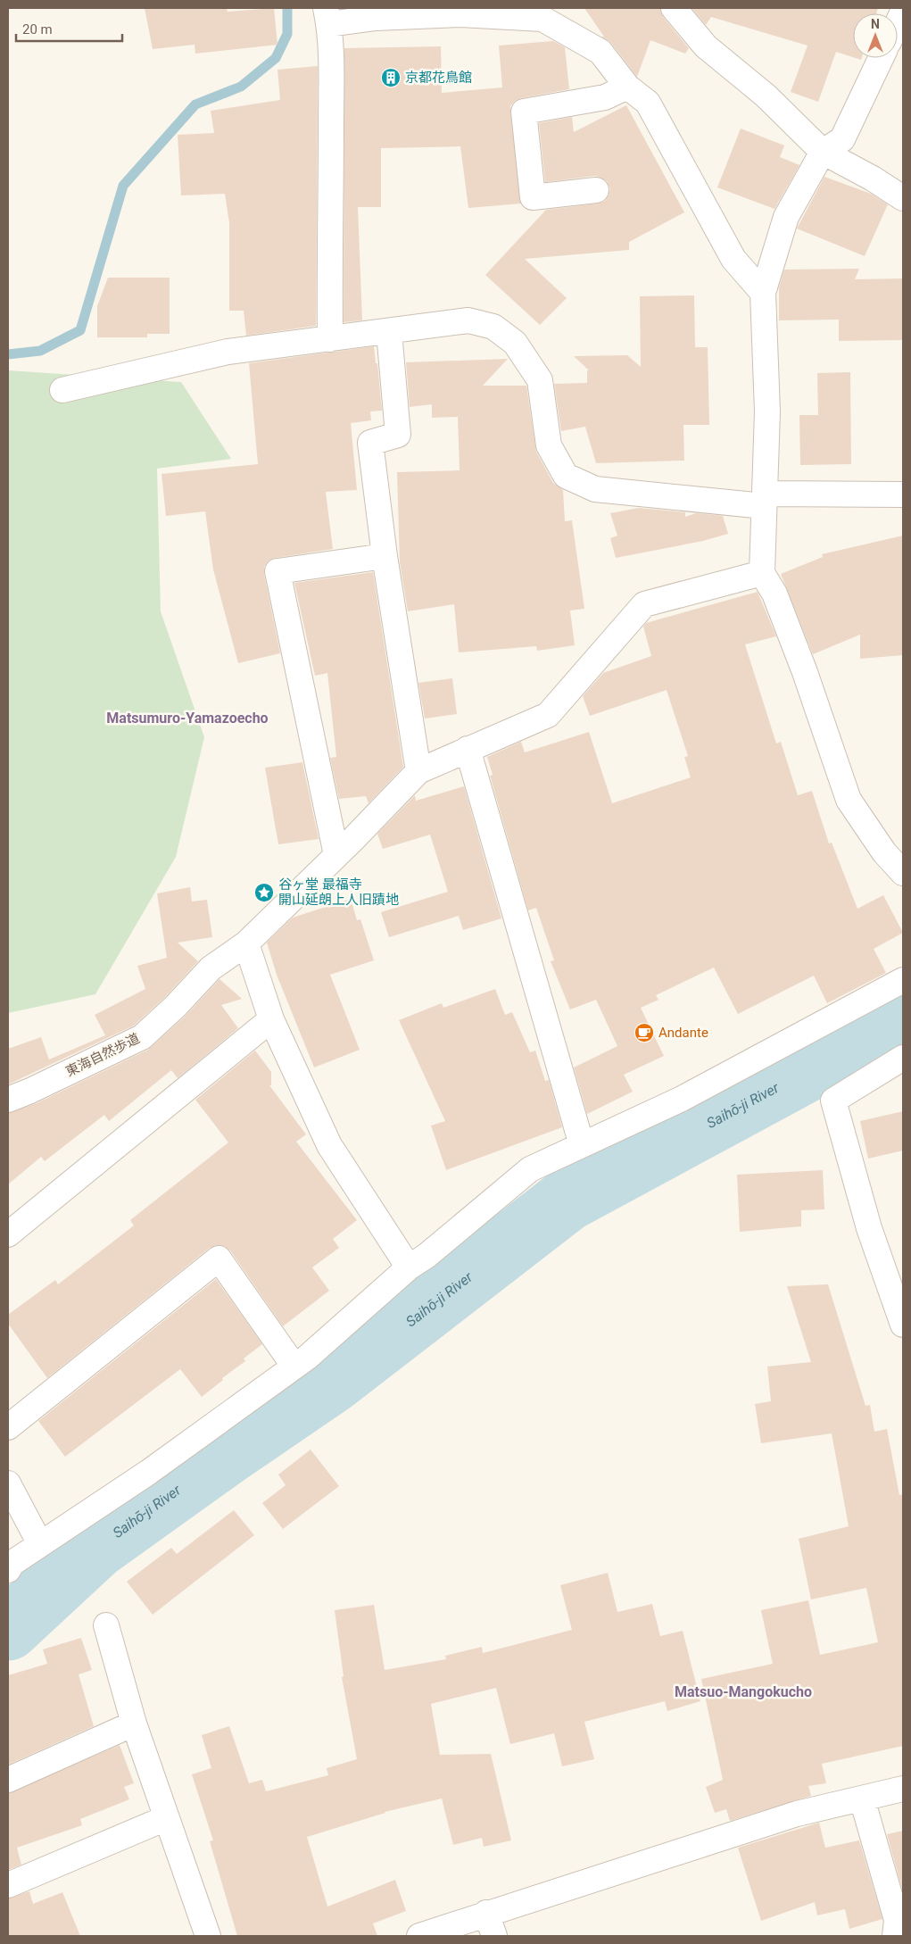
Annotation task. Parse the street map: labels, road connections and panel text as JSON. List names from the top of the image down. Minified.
{"streets":{"street":["東海自然歩道"]},"districts":["Matsumuro-Yamazoecho","Matsuo-Mangokucho"],"water":["Saihō-ji River"],"places":{"building":["京都花鳥館"],"place":["谷ヶ堂 最福寺 開山延朗上人旧蹟地"],"cafe":["Andante"]},"scale_bar":"20 m","north":"top"}
